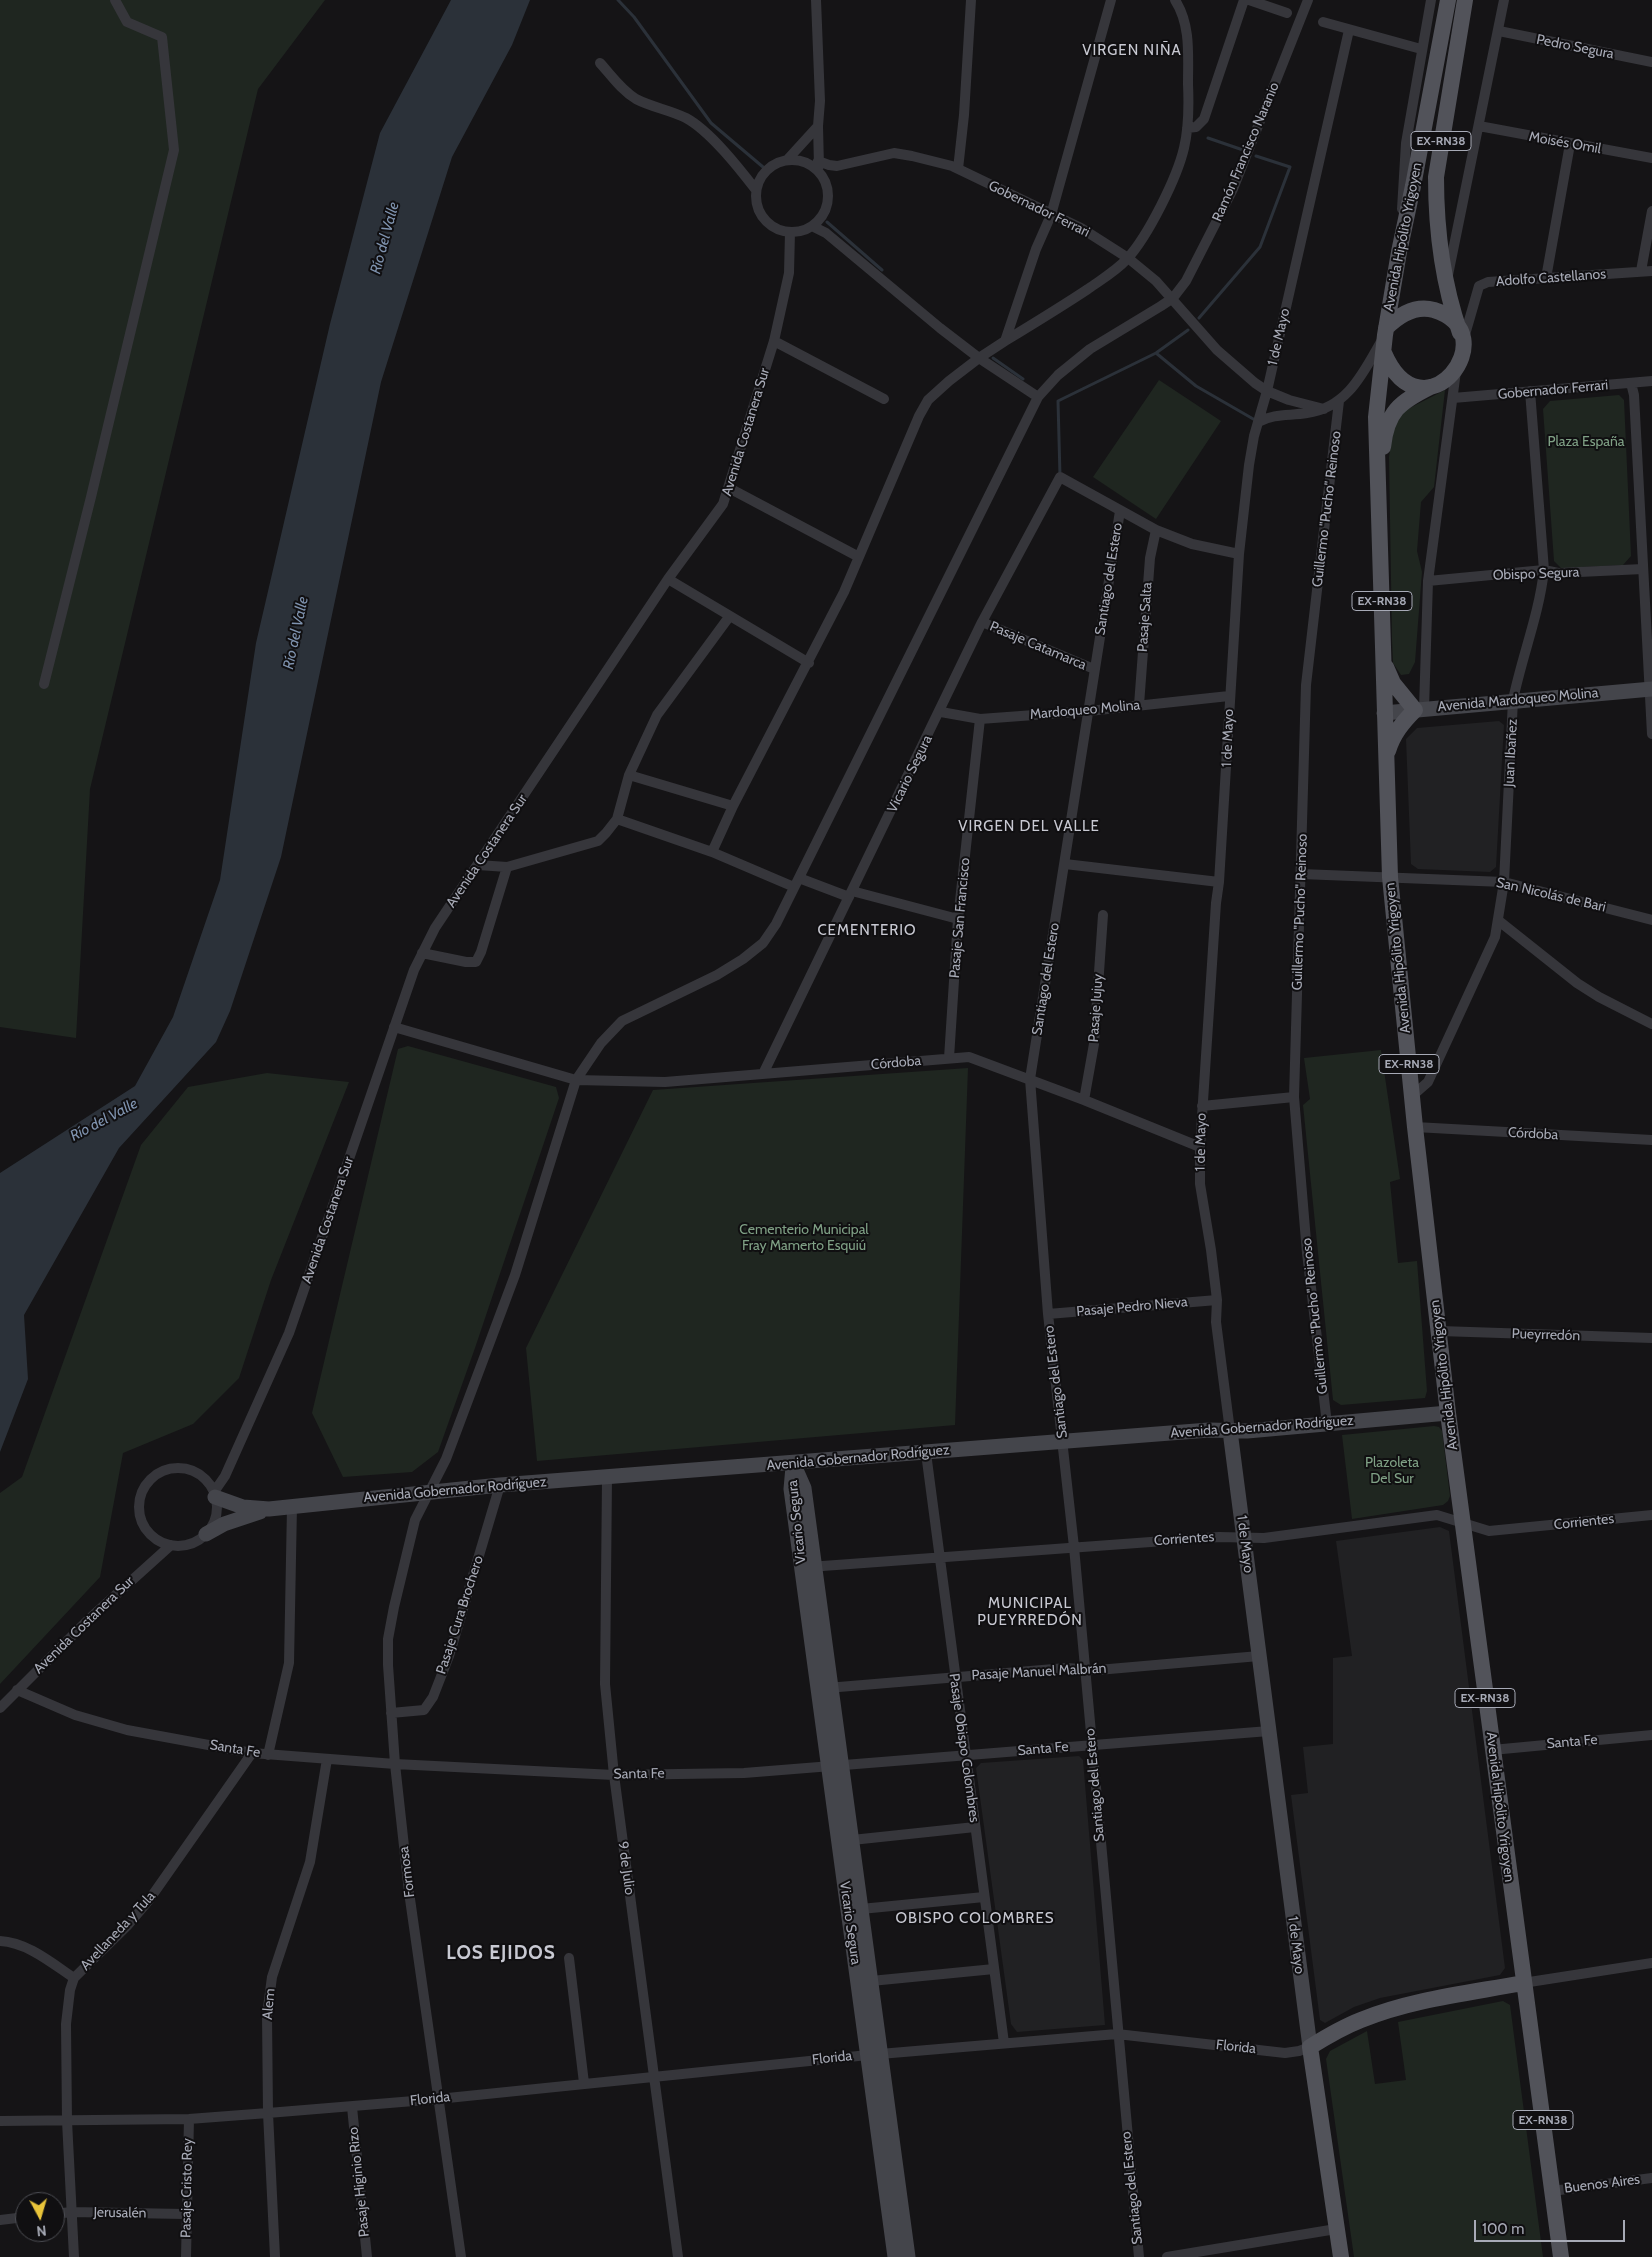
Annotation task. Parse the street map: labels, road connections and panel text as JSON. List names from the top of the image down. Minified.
{"streets":{"main road":["EX-RN38","Avenida Hipólito Yrigoyen","1 de Mayo","Florida"],"street":["Pedro Segura","Moisés Omil","Ramón Francisco Naranio","Gobernador Ferrari","Adolfo Castellanos","Avenida Costanera Sur","Guillermo \"Pucho\" Reinoso","Obispo Segura","Santiago del Estero","Pasaje Salta","Pasaje Catamarca","Avenida Mardoqueo Molina","Mardoqueo Molina","Juan Ibañez","Vicario Segura","San Nicolás de Bari","Pasaje San Francisco","Pasaje Jujuy","Córdoba","Pasaje Pedro Nieva","Pueyrredón","Avenida Gobernador Rodríguez","Corrientes","Pasaje Cura Brochero","Pasaje Manuel Malbrán","Santa Fe","Pasaje Obispo Colombres","9 de Julio","Formosa","Avellaneda y Tula","Alem","Pasaje Higinio Rizo","Buenos Aires","Pasaje Cristo Rey","Jerusalén"]},"crossings":[["EX-RN38","Avenida Hipólito Yrigoyen"],["EX-RN38","Adolfo Castellanos"],["Ramón Francisco Naranio","Gobernador Ferrari"],["Ramón Francisco Naranio","Formosa"],["Gobernador Ferrari","1 de Mayo"],["Gobernador Ferrari","Juan Ibañez"],["Gobernador Ferrari","Formosa"],["Avenida Hipólito Yrigoyen","Adolfo Castellanos"],["Avenida Hipólito Yrigoyen","Avenida Mardoqueo Molina"],["Avenida Hipólito Yrigoyen","Juan Ibañez"],["Avenida Hipólito Yrigoyen","San Nicolás de Bari"],["Avenida Hipólito Yrigoyen","Córdoba"],["Avenida Hipólito Yrigoyen","Pueyrredón"],["Avenida Hipólito Yrigoyen","Avenida Gobernador Rodríguez"],["Avenida Hipólito Yrigoyen","Corrientes"],["Avenida Hipólito Yrigoyen","Santa Fe"],["Avenida Hipólito Yrigoyen","Florida"],["Avenida Hipólito Yrigoyen","Buenos Aires"],["1 de Mayo","Mardoqueo Molina"],["1 de Mayo","Córdoba"],["1 de Mayo","Pasaje Pedro Nieva"],["1 de Mayo","Avenida Gobernador Rodríguez"],["1 de Mayo","Corrientes"],["1 de Mayo","Pasaje Manuel Malbrán"],["1 de Mayo","Santa Fe"],["1 de Mayo","Florida"],["Avenida Costanera Sur","Córdoba"],["Avenida Costanera Sur","Avenida Gobernador Rodríguez"],["Avenida Costanera Sur","Santa Fe"],["Guillermo \"Pucho\" Reinoso","San Nicolás de Bari"],["Guillermo \"Pucho\" Reinoso","Avenida Gobernador Rodríguez"],["Obispo Segura","Juan Ibañez"],["Santiago del Estero","Pasaje Catamarca"],["Santiago del Estero","Mardoqueo Molina"],["Santiago del Estero","Vicario Segura"],["Santiago del Estero","Córdoba"],["Santiago del Estero","Pasaje Pedro Nieva"],["Santiago del Estero","Avenida Gobernador Rodríguez"],["Santiago del Estero","Corrientes"],["Santiago del Estero","Pasaje Manuel Malbrán"],["Santiago del Estero","Santa Fe"],["Santiago del Estero","Florida"],["Pasaje Salta","Mardoqueo Molina"],["Pasaje Catamarca","Vicario Segura"],["Avenida Mardoqueo Molina","Juan Ibañez"],["Mardoqueo Molina","Vicario Segura"],["Mardoqueo Molina","Pasaje San Francisco"],["Juan Ibañez","San Nicolás de Bari"],["Vicario Segura","Córdoba"],["Vicario Segura","Avenida Gobernador Rodríguez"],["Vicario Segura","Corrientes"],["Vicario Segura","Pasaje Manuel Malbrán"],["Vicario Segura","Santa Fe"],["Vicario Segura","Florida"],["Pasaje San Francisco","Córdoba"],["Pasaje Jujuy","Córdoba"],["Córdoba","Formosa"],["Avenida Gobernador Rodríguez","Pasaje Cura Brochero"],["Avenida Gobernador Rodríguez","Pasaje Obispo Colombres"],["Avenida Gobernador Rodríguez","9 de Julio"],["Avenida Gobernador Rodríguez","Formosa"],["Corrientes","Pasaje Obispo Colombres"],["Pasaje Cura Brochero","Formosa"],["Pasaje Manuel Malbrán","Pasaje Obispo Colombres"],["Santa Fe","Pasaje Obispo Colombres"],["Santa Fe","9 de Julio"],["Santa Fe","Formosa"],["Santa Fe","Avellaneda y Tula"],["Santa Fe","Alem"],["Pasaje Obispo Colombres","Florida"],["9 de Julio","Florida"],["Formosa","Florida"],["Avellaneda y Tula","Florida"],["Avellaneda y Tula","Jerusalén"],["Alem","Florida"],["Florida","Pasaje Higinio Rizo"],["Florida","Pasaje Cristo Rey"],["Pasaje Cristo Rey","Jerusalén"]],"districts":["VIRGEN NIÑA","VIRGEN DEL VALLE","CEMENTERIO","MUNICIPAL PUEYRREDÓN","OBISPO COLOMBRES","LOS EJIDOS"],"water":["Río del Valle"],"parks":["Plaza España","Cementerio Municipal Fray Mamerto Esquiú","Plazoleta Del Sur"],"scale_bar":"100 m","north":"bottom"}
